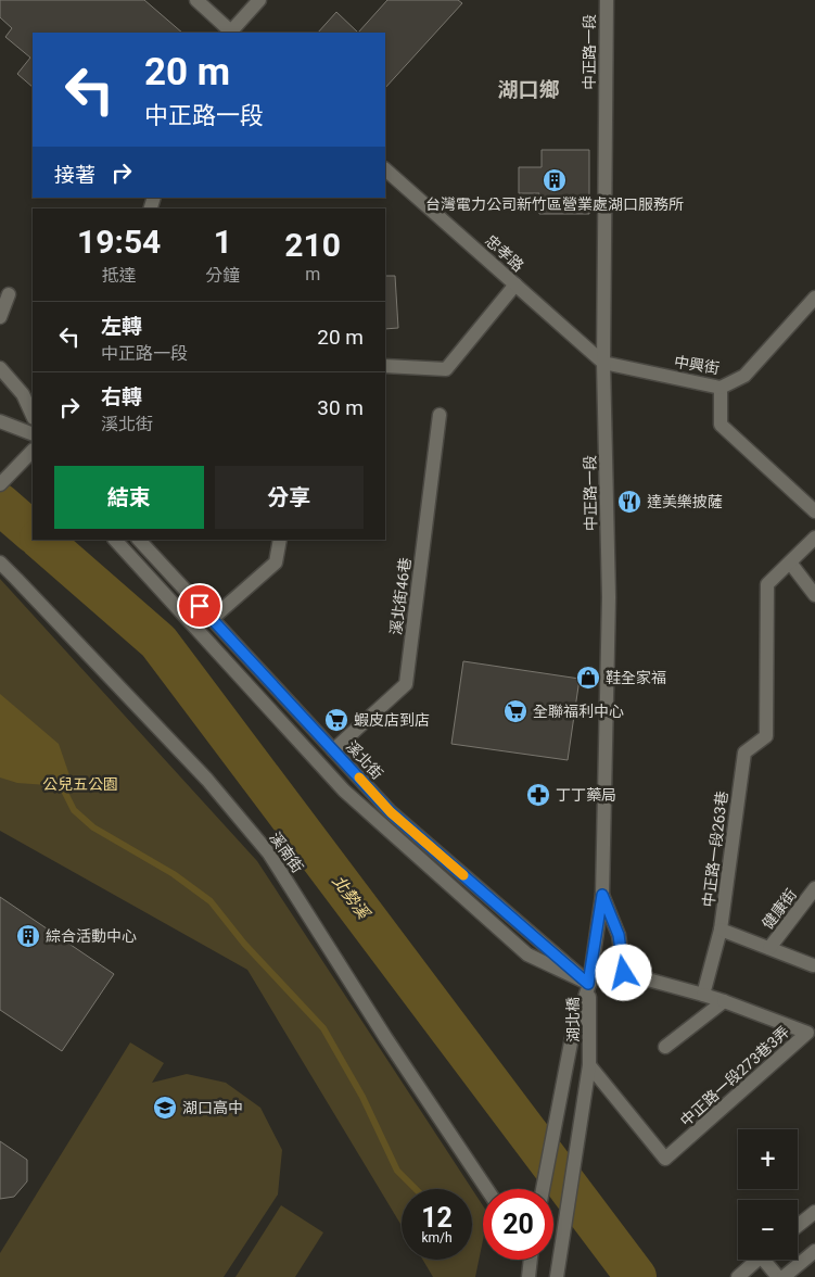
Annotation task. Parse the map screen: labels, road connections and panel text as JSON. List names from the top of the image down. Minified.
{"streets":{"street":["中正路一段","忠孝路","中興街","溪北街46巷","溪北街","中正路一段263巷","溪南街","健康街","湖北橋","中正路一段273巷3弄"]},"crossings":[["中正路一段","忠孝路"],["中正路一段","中興街"],["中正路一段","溪北街"],["中正路一段","湖北橋"],["忠孝路","中興街"],["溪北街46巷","溪北街"],["溪北街","湖北橋"],["湖北橋","中正路一段273巷3弄"]],"districts":["湖口鄉"],"water":["北勢溪"],"parks":["公兒五公園"],"places":{"building":["台灣電力公司新竹區營業處湖口服務所","綜合活動中心"],"restaurant":["達美樂披薩"],"shop":["鞋全家福"],"supermarket":["全聯福利中心","蝦皮店到店"],"pharmacy":["丁丁藥局"],"school or university":["湖口高中"]},"page":{"turn":["20 m","中正路一段"],"then":"接著","eta":["19:54","抵達","1","分鐘","210","m"],"list":[{"name":"左轉","note":"中正路一段","value":"20 m"},{"name":"右轉","note":"溪北街","value":"30 m"}],"buttons":["結束","分享"],"map_buttons":["+","−"],"speed":"12 km/h","limit":"20"}}
